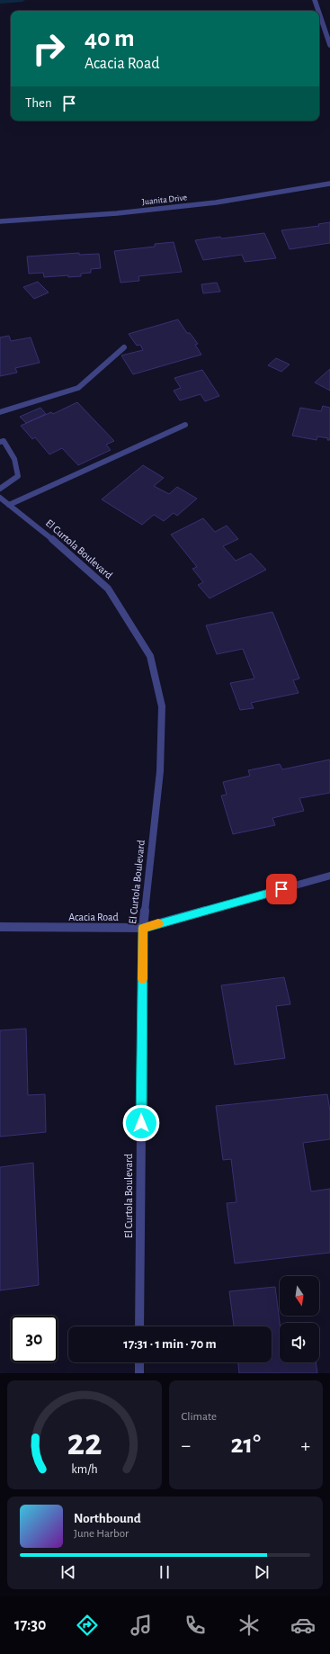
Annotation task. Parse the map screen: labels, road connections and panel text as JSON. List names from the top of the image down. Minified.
{"streets":{"street":["Juanita Drive","El Curtola Boulevard","Acacia Road"]},"crossings":[["El Curtola Boulevard","Acacia Road"]],"north":"bottom","page":{"turn":["40 m","Acacia Road"],"then":"Then","limit":"30","trip":"17:31 · 1 min · 70 m","tile":"Climate","heat":["−","21°","+"],"song":["Northbound","June Harbor"],"tabs":"17:30","gauge":["22","km/h"]}}
